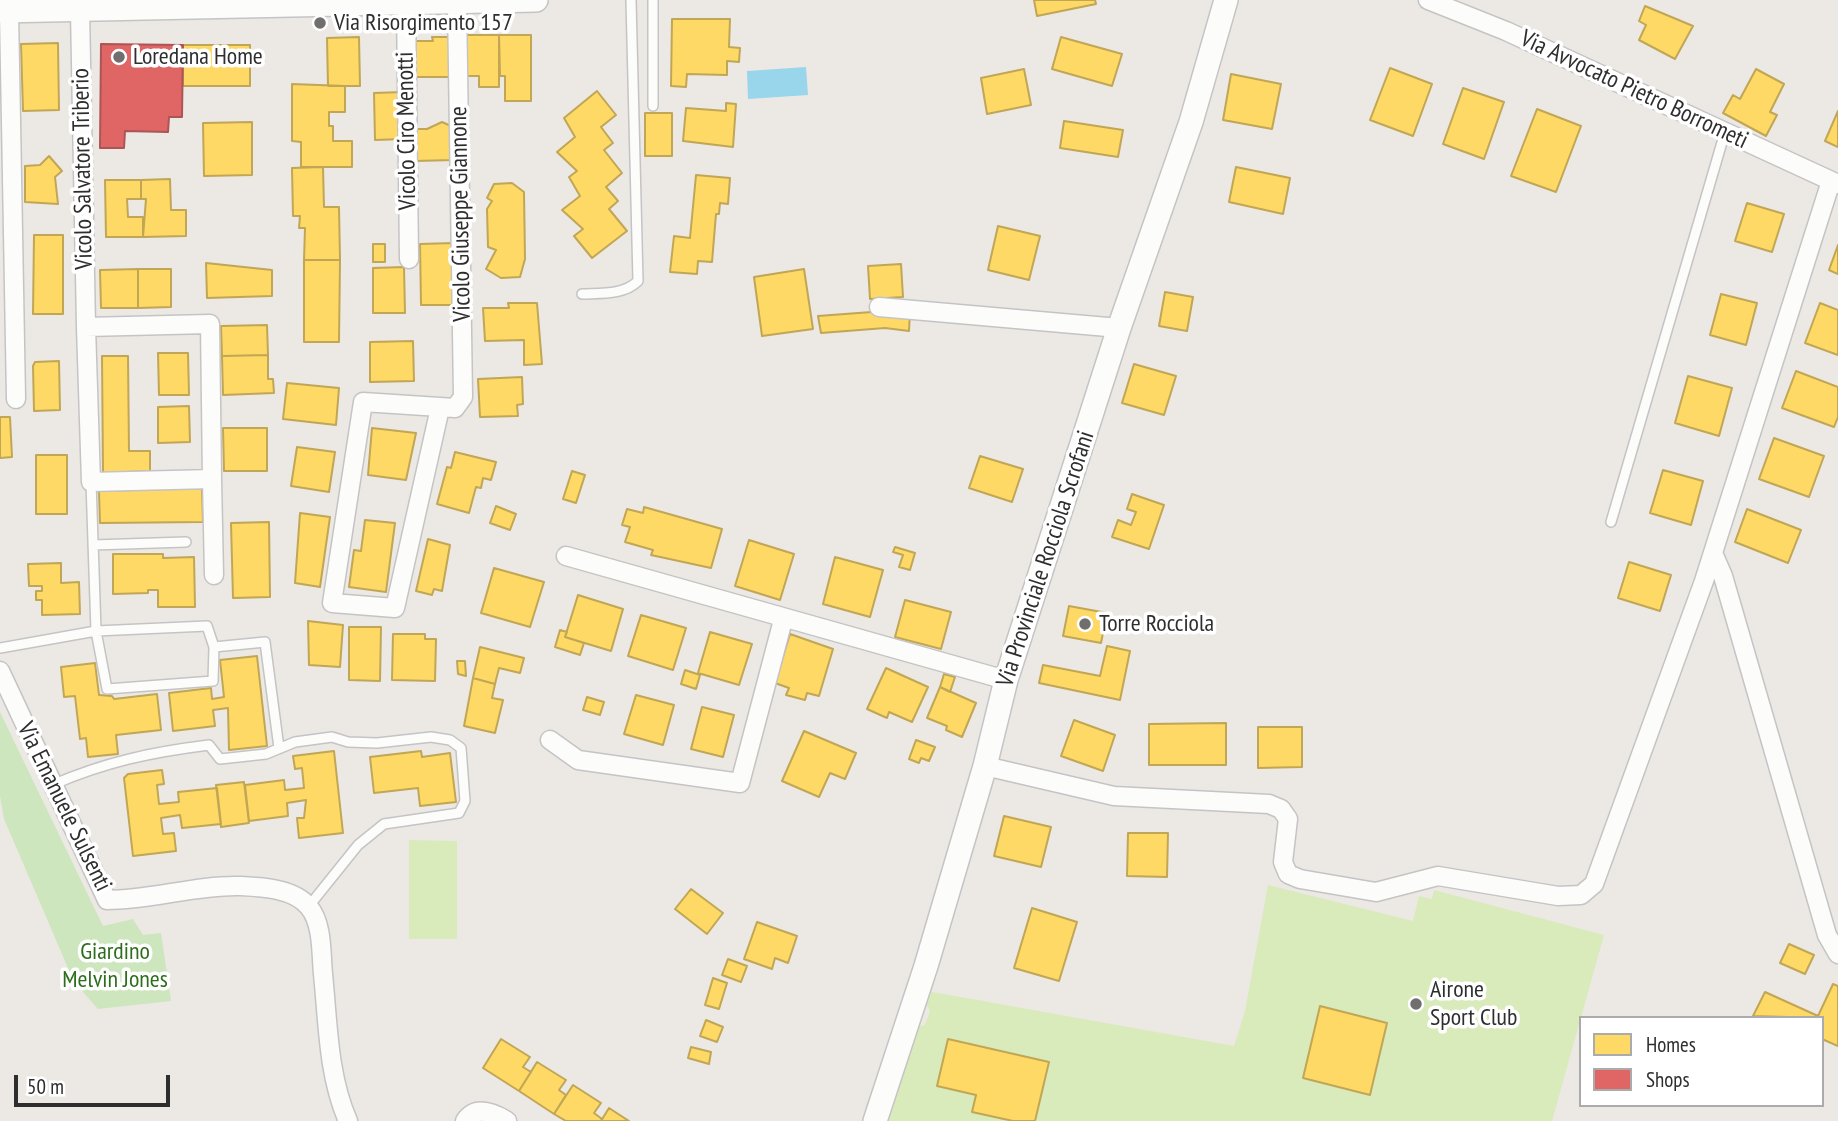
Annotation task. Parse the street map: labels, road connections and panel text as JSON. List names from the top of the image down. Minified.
{"streets":{"street":["Via Avvocato Pietro Borrometi","Vicolo Ciro Menotti","Vicolo Salvatore Triberio","Vicolo Giuseppe Giannone","Via Provinciale Rocciola Scrofani","Via Emanuele Sulsenti"]},"parks":["Giardino Melvin Jones"],"places":["Via Risorgimento 157","Loredana Home","Torre Rocciola","Airone Sport Club"],"legend":["Homes","Shops"],"scale_bar":"50 m"}
